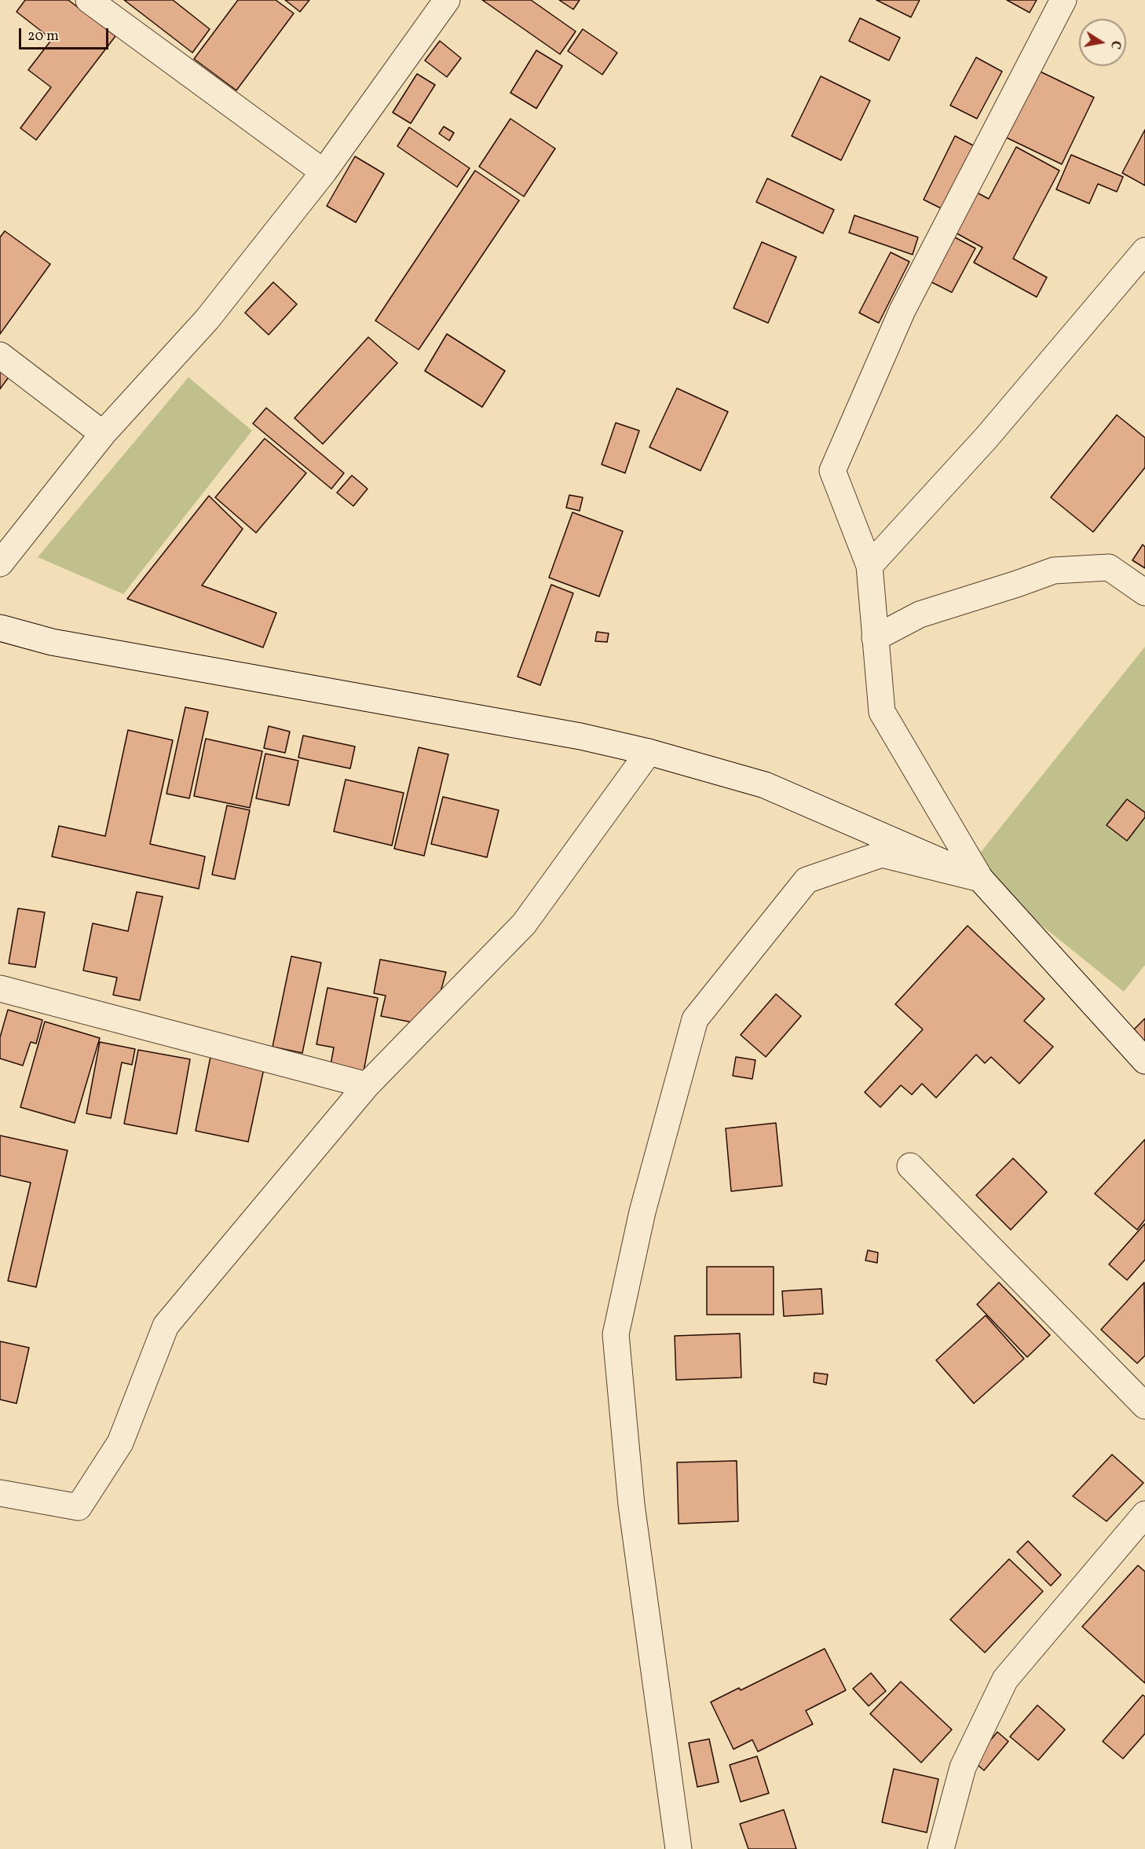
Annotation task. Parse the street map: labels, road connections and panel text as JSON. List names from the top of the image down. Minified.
{"scale_bar":"20 m","north":"right"}
